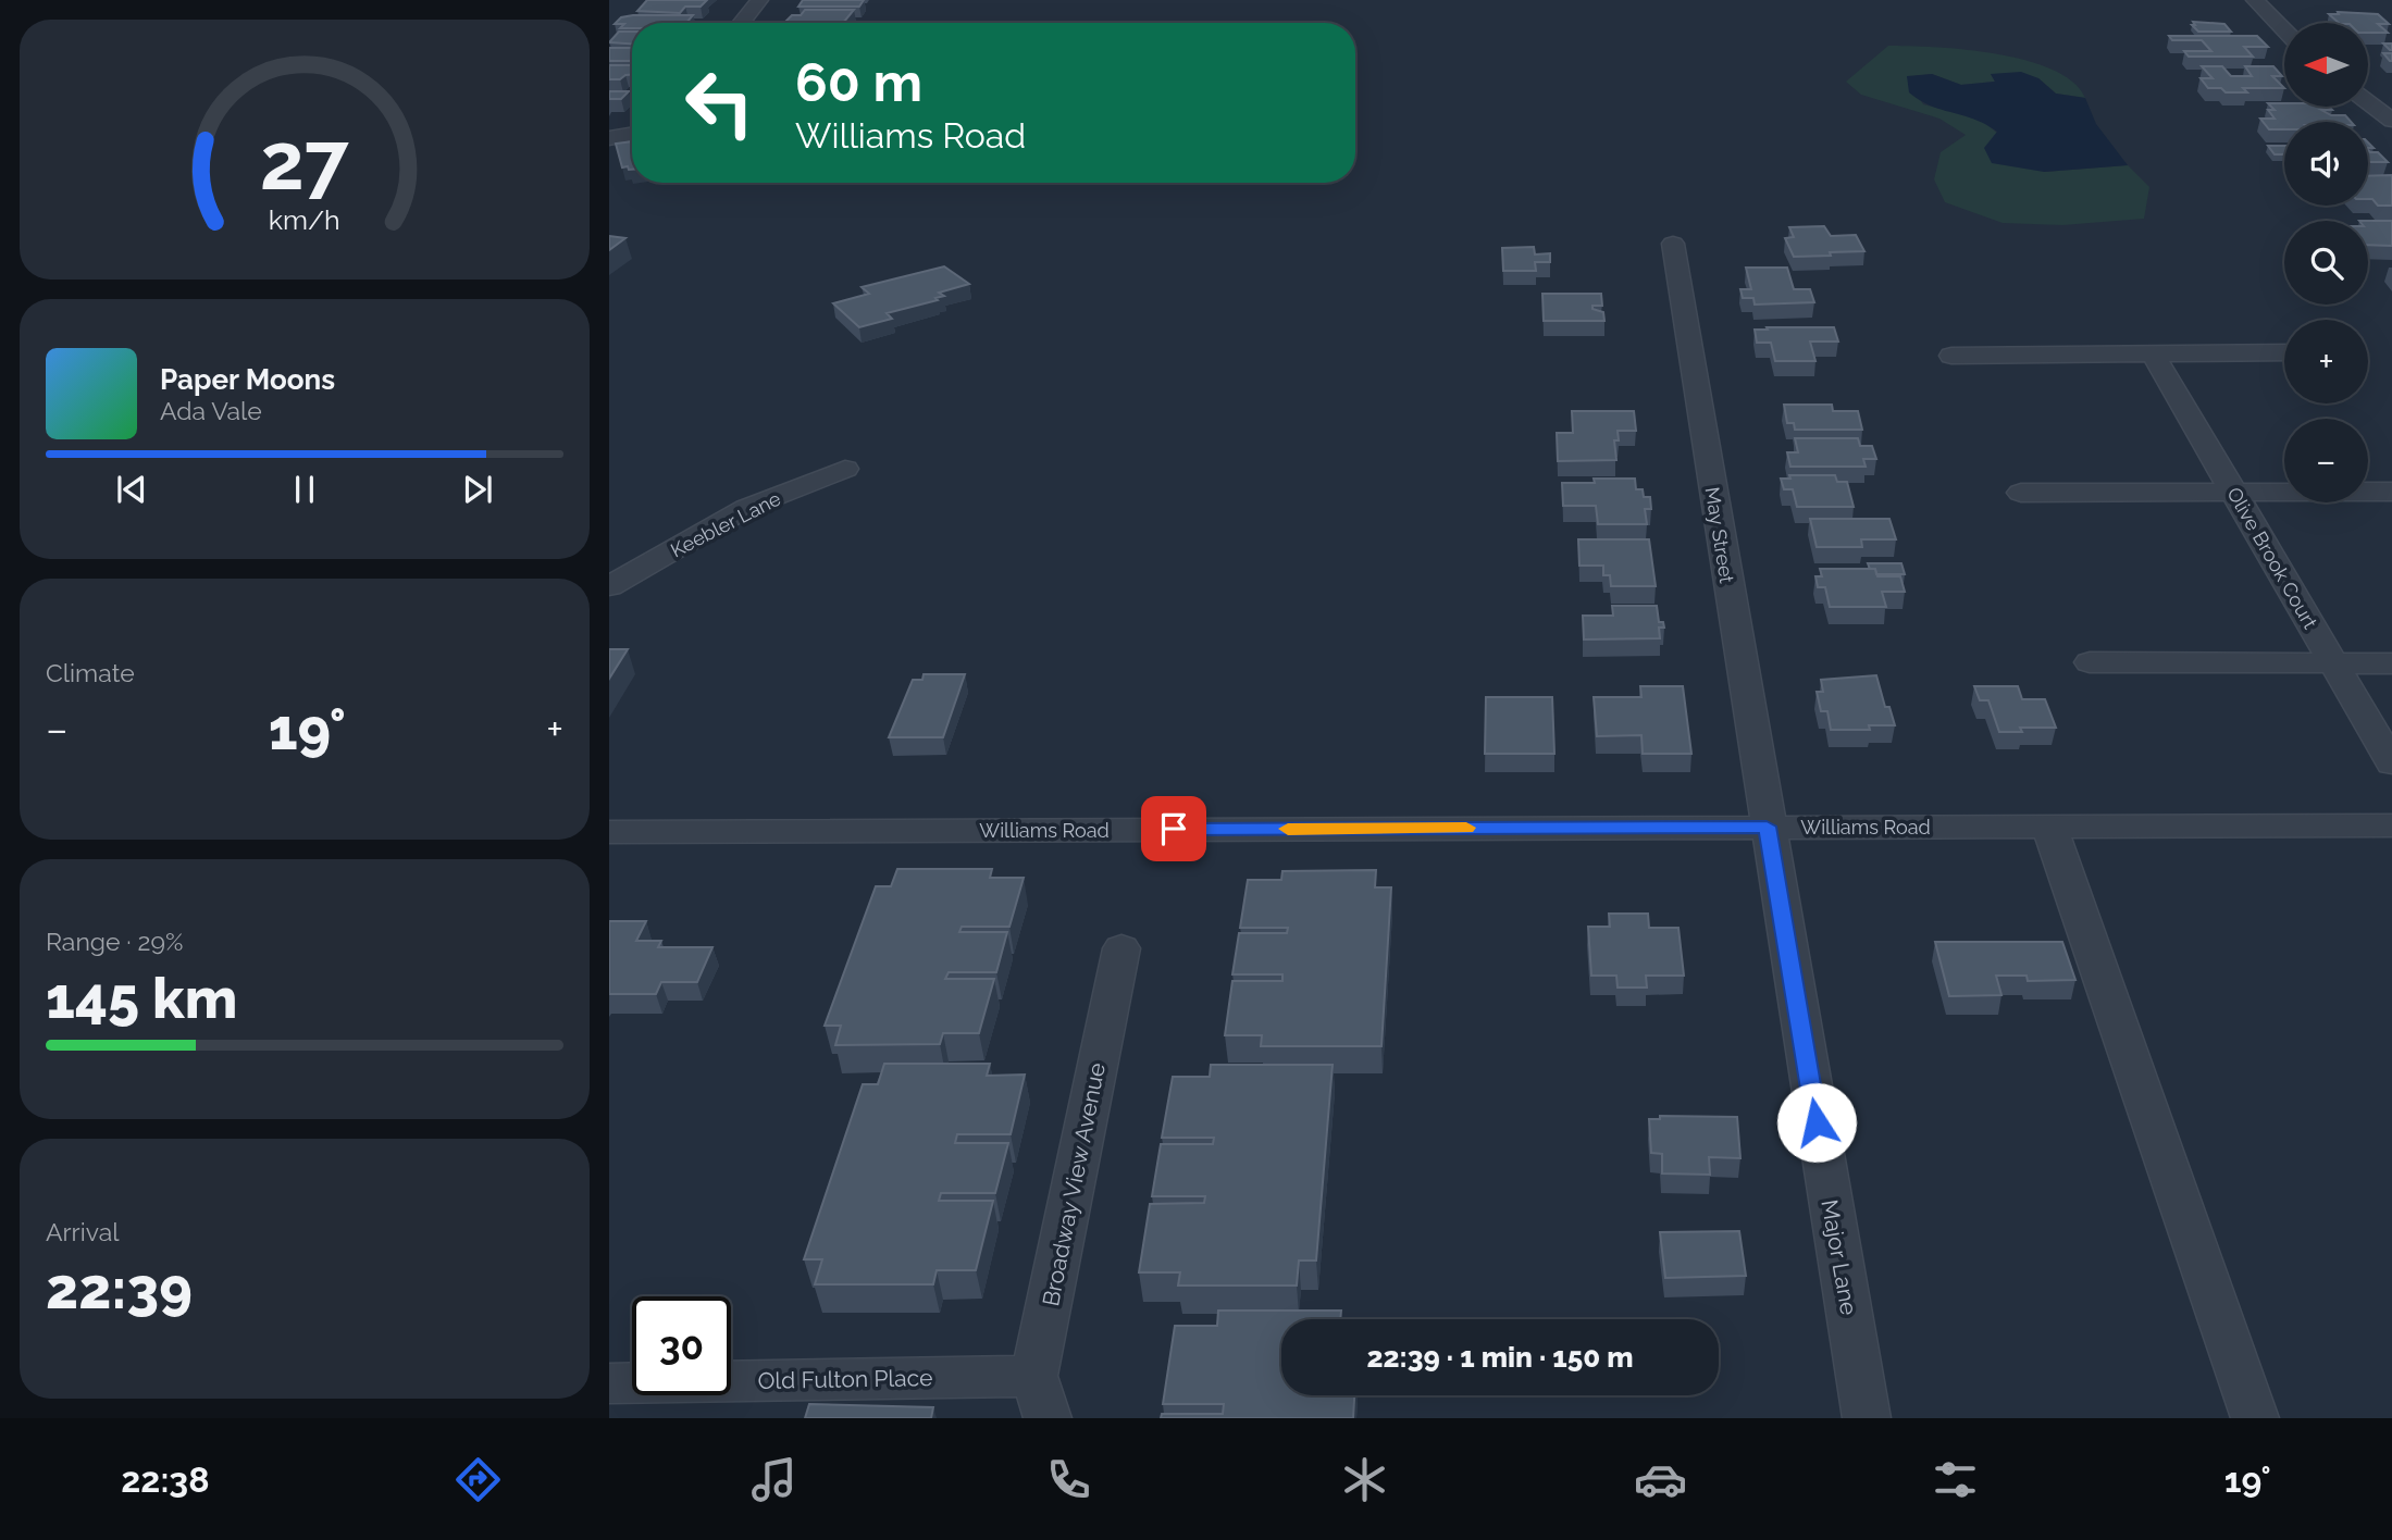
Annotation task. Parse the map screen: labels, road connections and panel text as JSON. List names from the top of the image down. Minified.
{"streets":{"street":["Keebler Lane","May Street","Olive Brook Court","Williams Road","Broadway View Avenue","Major Lane","Old Fulton Place"]},"crossings":[["May Street","Williams Road"],["May Street","Major Lane"],["Williams Road","Major Lane"],["Broadway View Avenue","Old Fulton Place"]],"north":"left","page":{"map_buttons":["+","−"],"turn":["60 m","Williams Road"],"song":["Paper Moons","Ada Vale"],"tile":["Climate",["Range · 29%","145 km"],["Arrival","22:39"]],"heat":["−","19°","+"],"limit":"30","trip":"22:39 · 1 min · 150 m","tabs":["22:38","19°"],"gauge":["27","km/h"]}}
